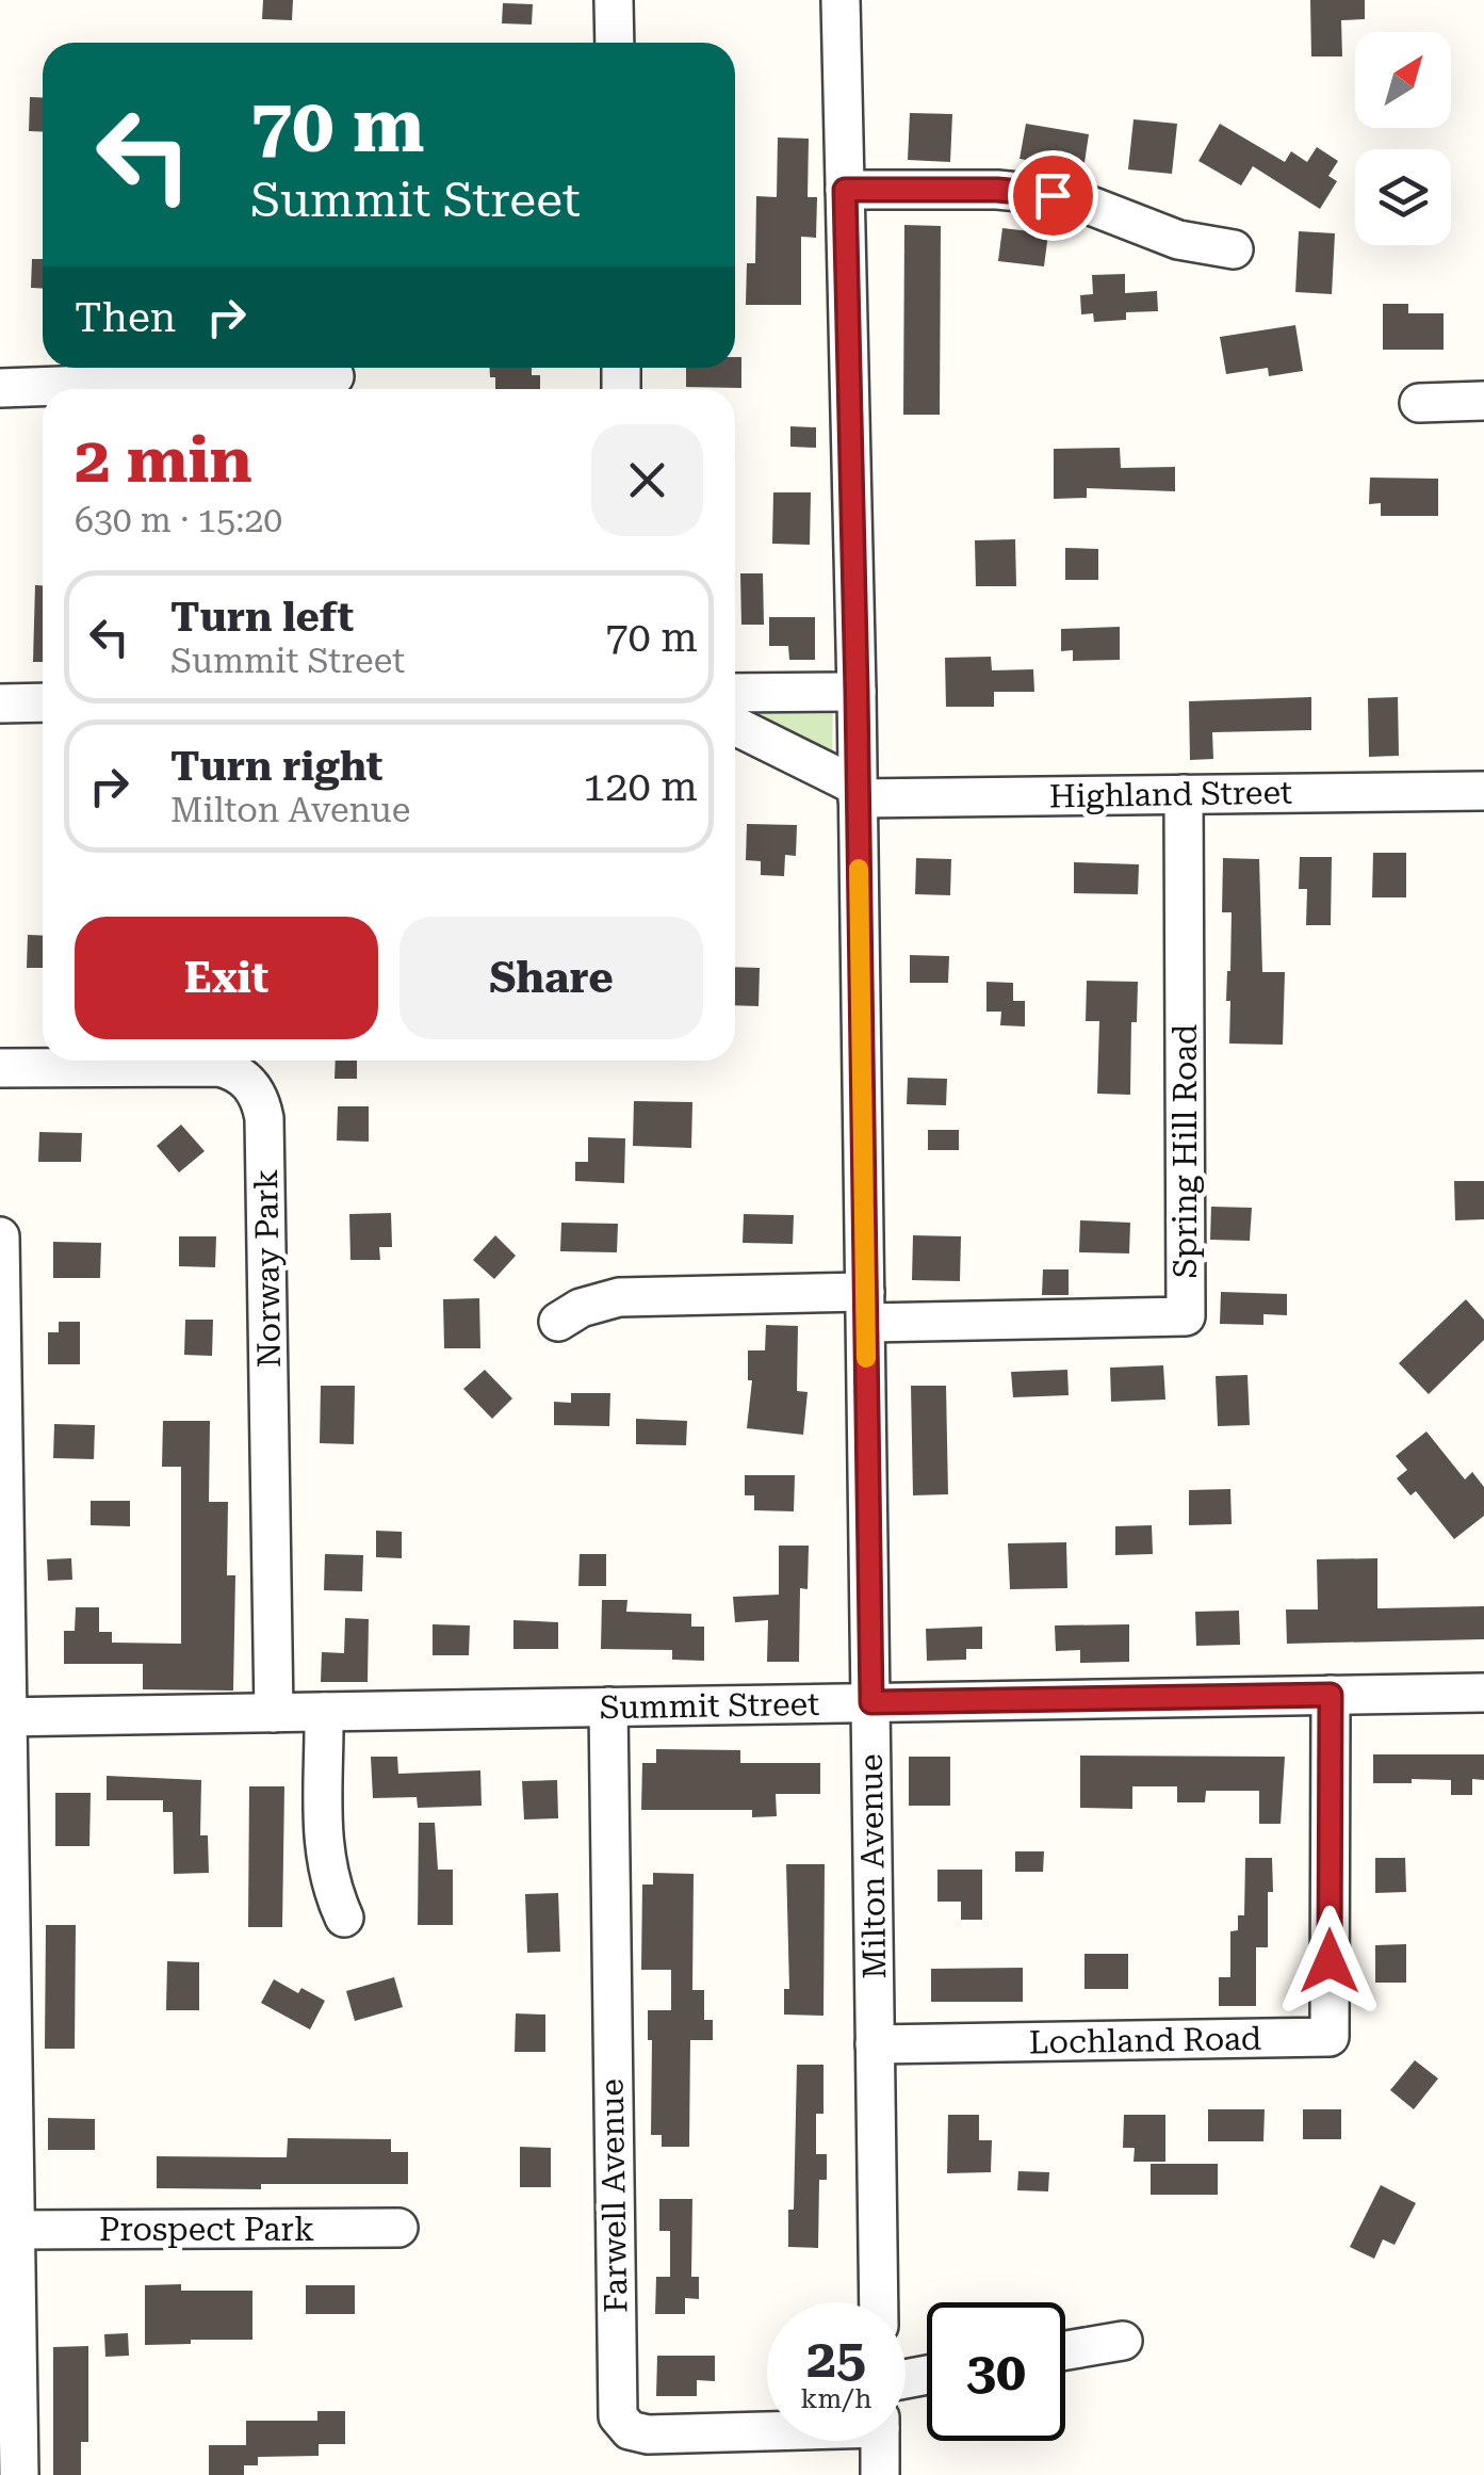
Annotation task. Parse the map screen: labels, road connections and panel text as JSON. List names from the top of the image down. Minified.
{"streets":{"street":["Highland Street","Spring Hill Road","Norway Park","Summit Street","Milton Avenue","Lochland Road","Farwell Avenue","Prospect Park"]},"crossings":[["Highland Street","Spring Hill Road"],["Highland Street","Milton Avenue"],["Spring Hill Road","Milton Avenue"],["Norway Park","Summit Street"],["Summit Street","Milton Avenue"],["Summit Street","Lochland Road"],["Summit Street","Farwell Avenue"],["Milton Avenue","Lochland Road"]],"north":"top right","page":{"turn":["70 m","Summit Street"],"then":"Then","heading":["2 min","630 m · 15:20"],"list":[{"name":"Turn left","note":"Summit Street","value":"70 m"},{"name":"Turn right","note":"Milton Avenue","value":"120 m"}],"buttons":["Exit","Share"],"speed":"25 km/h","limit":"30"}}
